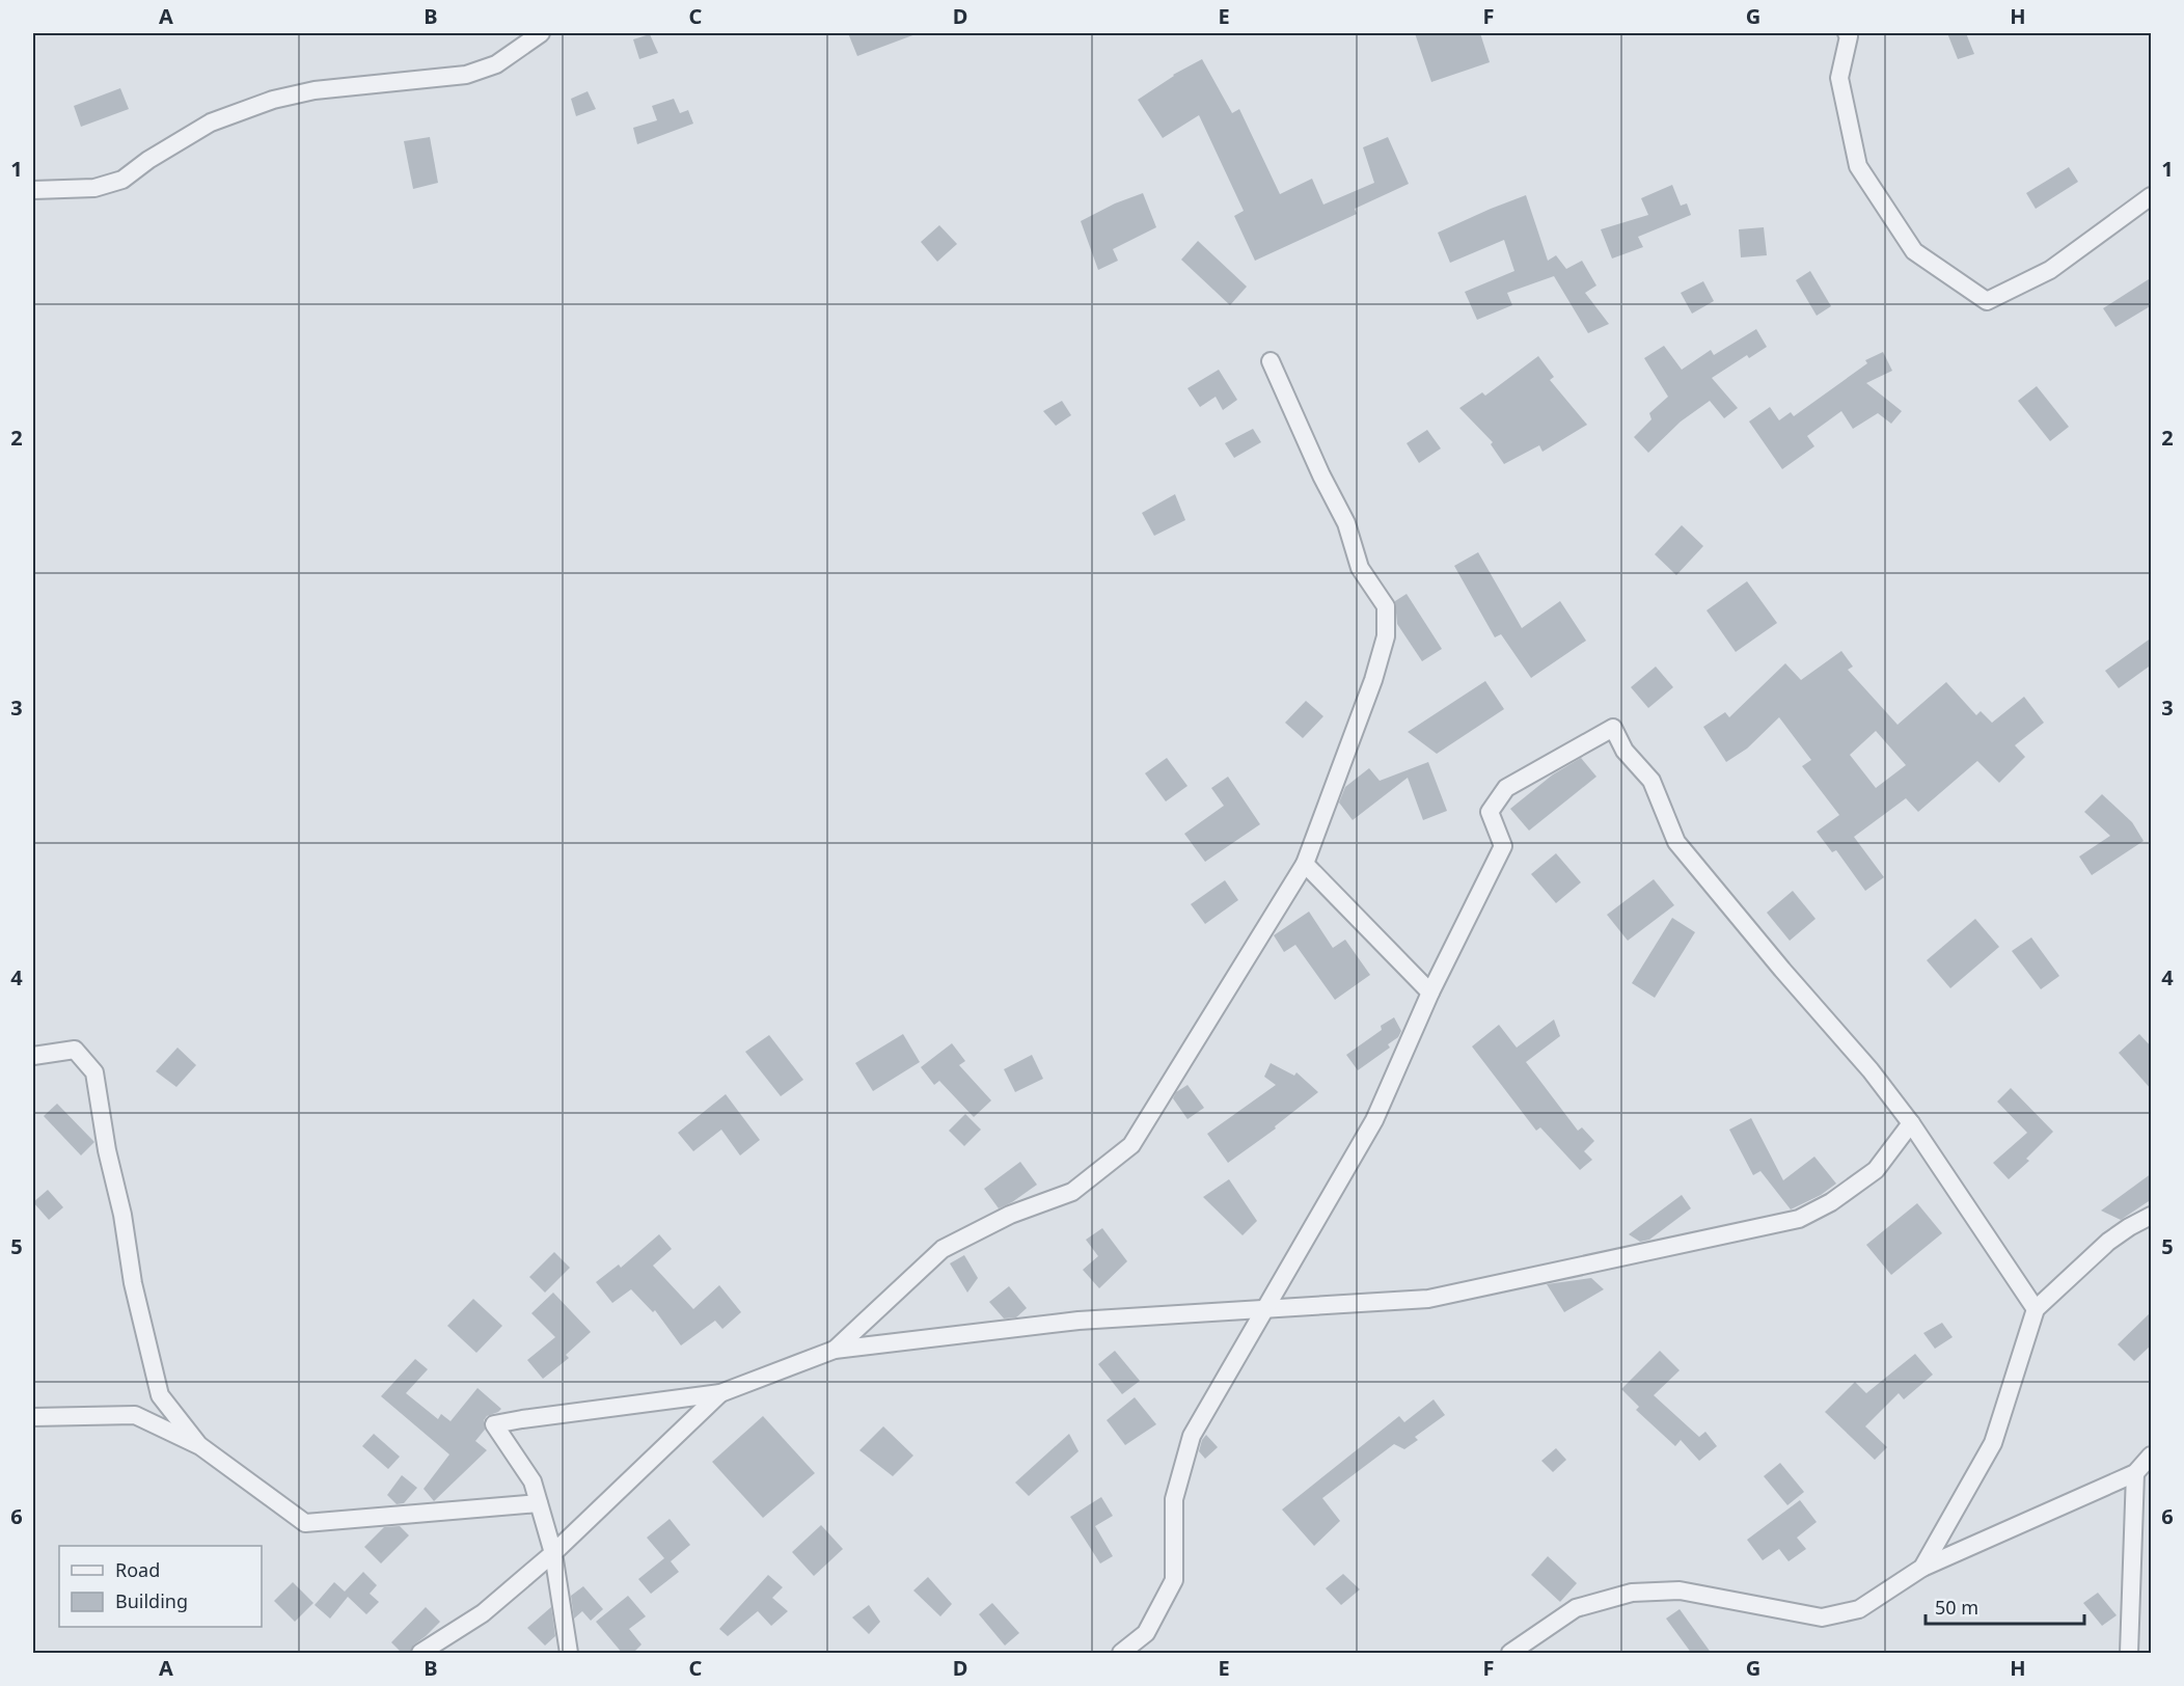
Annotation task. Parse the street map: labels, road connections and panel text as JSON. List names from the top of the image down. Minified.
{"legend":["Road","Building"],"scale_bar":"50 m","grid":{"columns":["A","B","C","D","E","F","G","H"],"rows":["1","2","3","4","5","6"]}}
